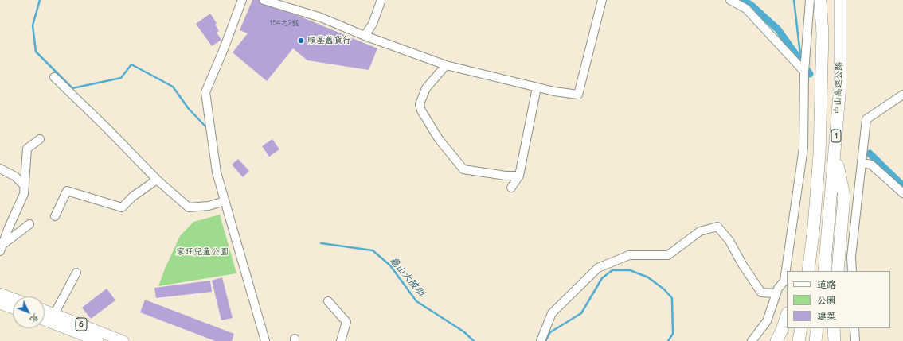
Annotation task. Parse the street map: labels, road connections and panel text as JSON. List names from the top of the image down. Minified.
{"streets":{"highway":["中山高速公路","1"],"main road":["6"]},"water":["龜山大陂圳"],"parks":["家旺兒童公園"],"places":["順基舊貨行"],"house_numbers":["154之2號"],"legend":["道路","公園","建築"],"north":"bottom right"}
